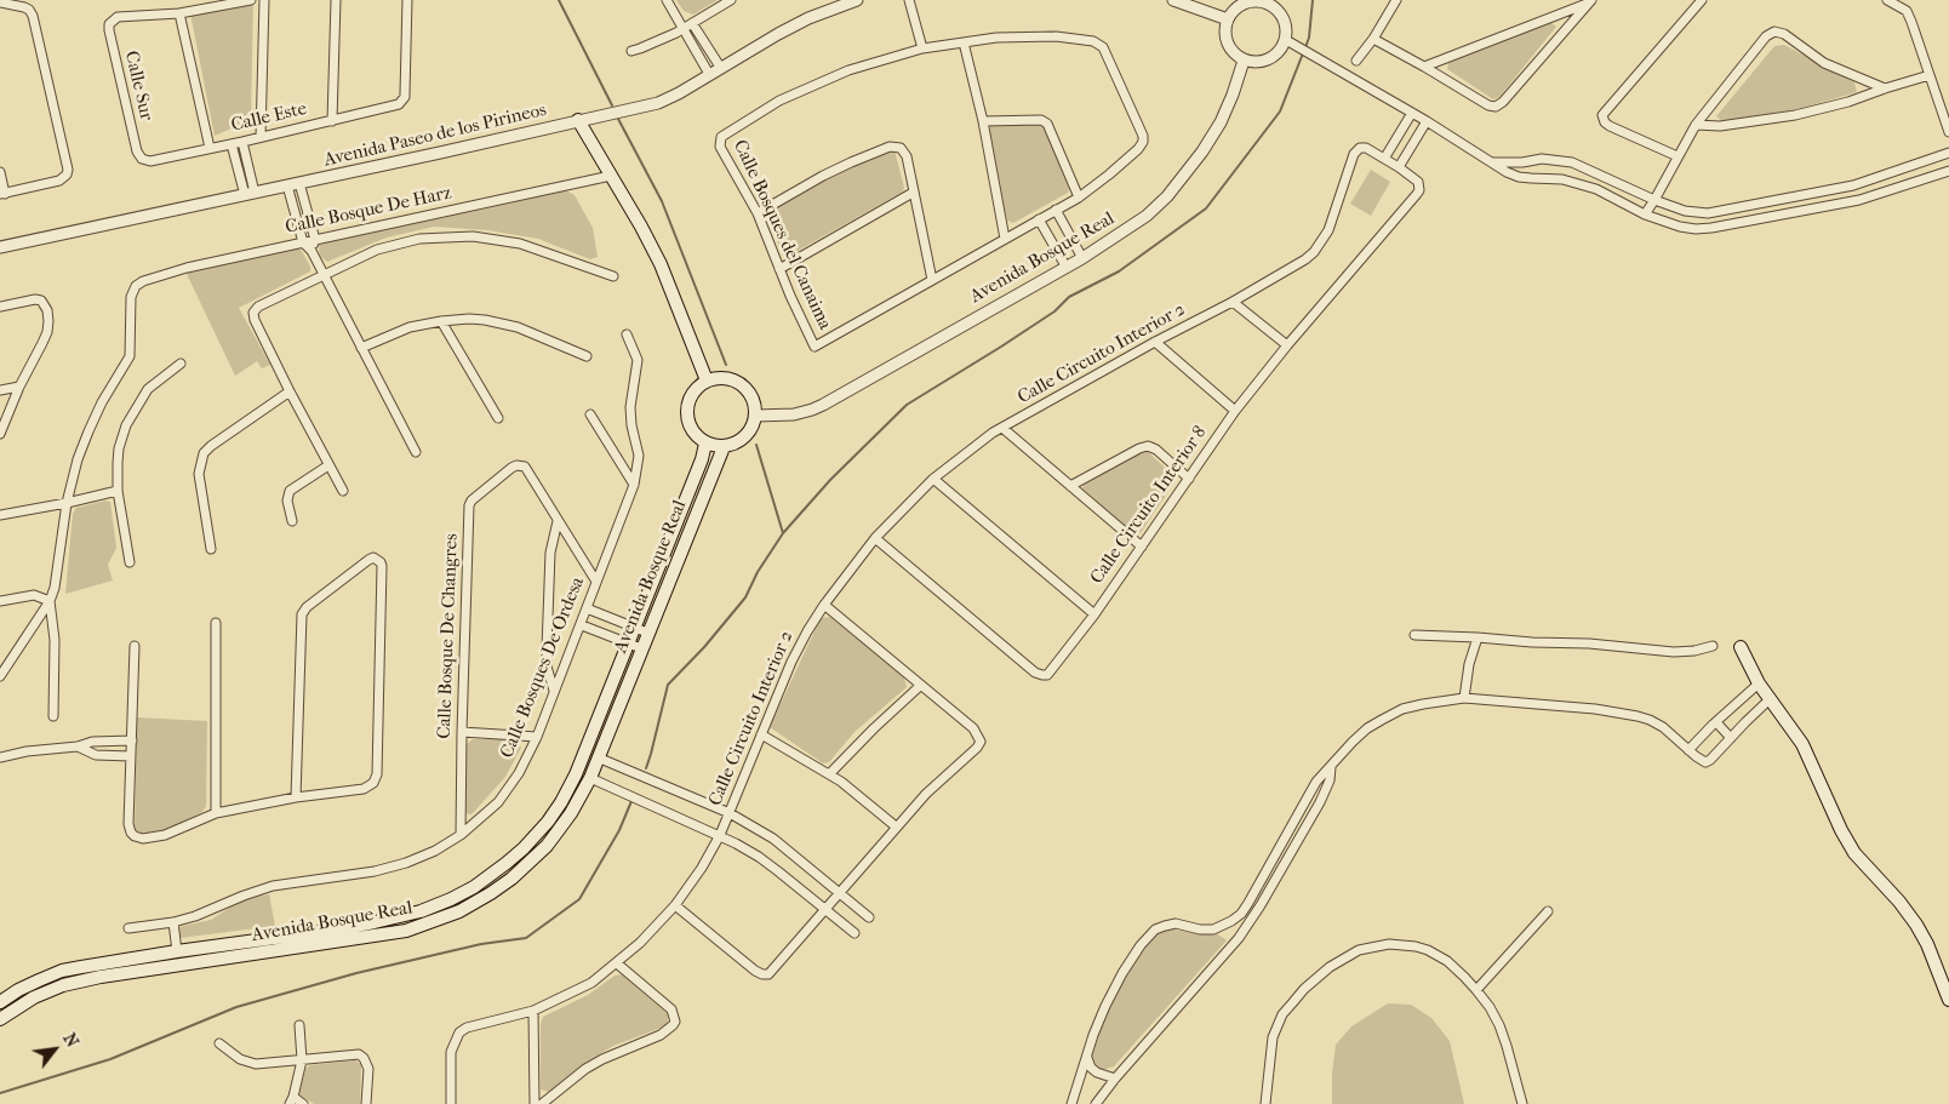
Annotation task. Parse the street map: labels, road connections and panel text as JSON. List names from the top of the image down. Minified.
{"streets":{"main road":["Avenida Bosque Real"],"street":["Calle Sur","Calle Este","Avenida Paseo de los Pirineos","Calle Bosque De Harz","Calle Bosques del Canaima","Calle Circuito Interior 2","Calle Circuito Interior 8","Calle Bosque De Changres","Calle Bosques De Ordesa"]},"crossings":[["Calle Sur","Calle Este"],["Calle Circuito Interior 2","Calle Circuito Interior 8"],["Calle Bosque De Changres","Calle Bosques De Ordesa"]],"north":"top right"}
